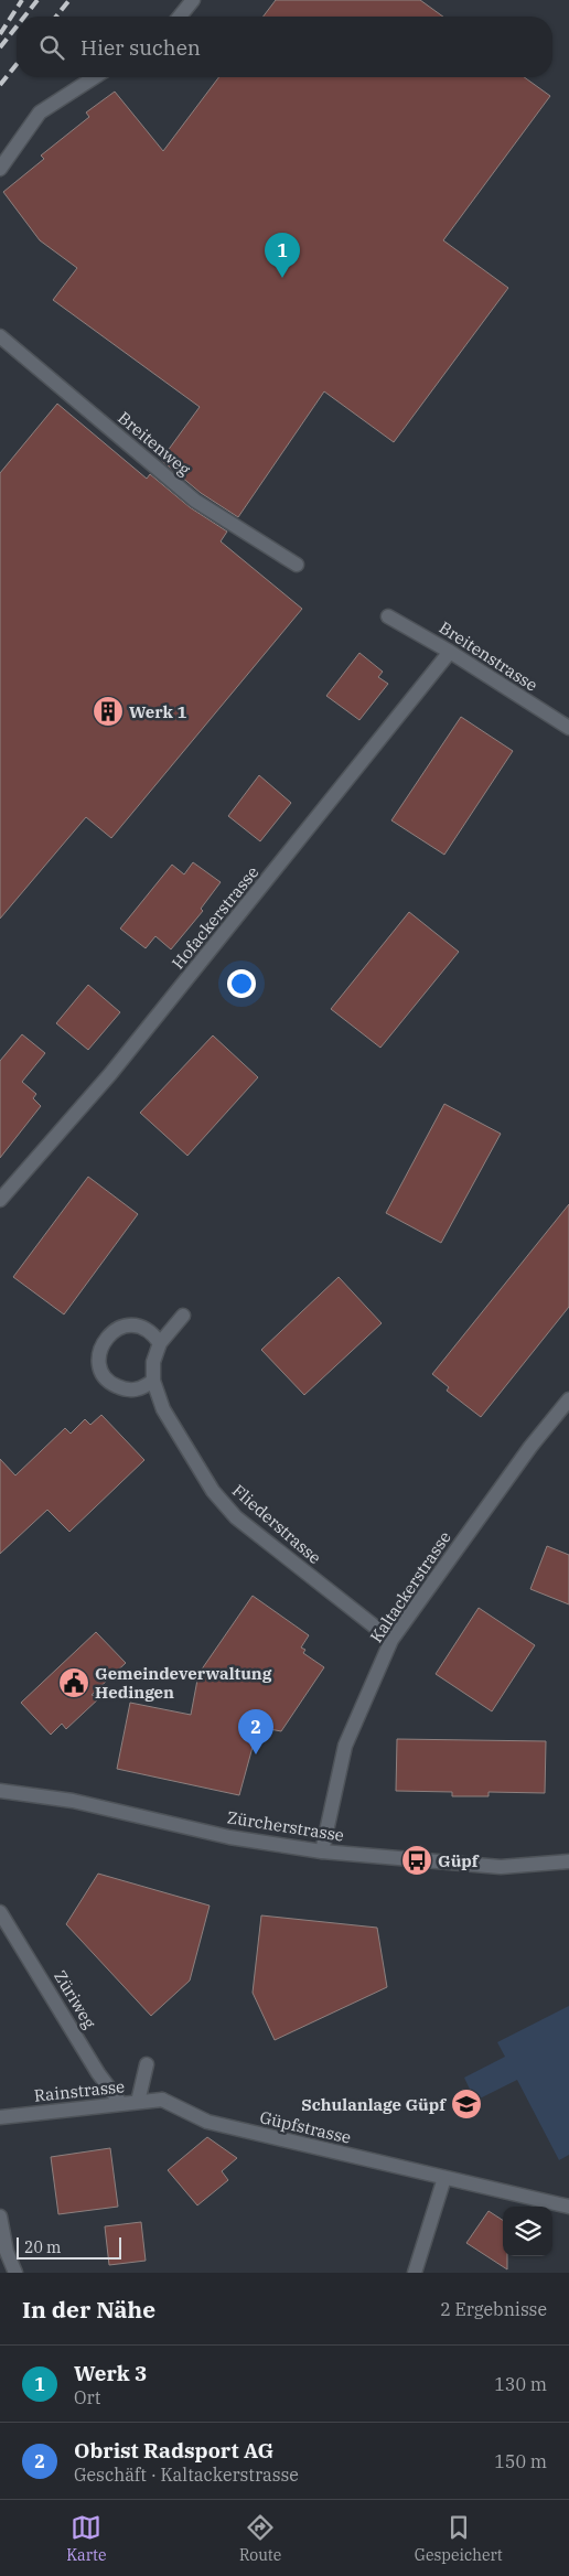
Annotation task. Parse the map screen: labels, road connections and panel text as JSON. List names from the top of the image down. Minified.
{"streets":{"street":["Breitenweg","Breitenstrasse","Hofackerstrasse","Fliederstrasse","Kaltackerstrasse","Zürcherstrasse","Züriweg","Rainstrasse","Güpfstrasse"]},"crossings":[["Breitenstrasse","Hofackerstrasse"],["Fliederstrasse","Kaltackerstrasse"],["Kaltackerstrasse","Zürcherstrasse"],["Züriweg","Rainstrasse"],["Rainstrasse","Güpfstrasse"]],"places":{"building":["Werk 1"],"public building":["Gemeindeverwaltung Hedingen"],"bus stop":["Güpf"],"school or university":["Schulanlage Güpf"]},"scale_bar":"20 m","page":{"search":"Hier suchen","pins":["1","2"],"scale":"20 m","heading":["In der Nähe","2 Ergebnisse"],"list":[{"mark":"1","name":"Werk 3","note":"Ort","value":"130 m"},{"mark":"2","name":"Obrist Radsport AG","note":"Geschäft · Kaltackerstrasse","value":"150 m"}],"nav":["Karte","Route","Gespeichert"]}}
